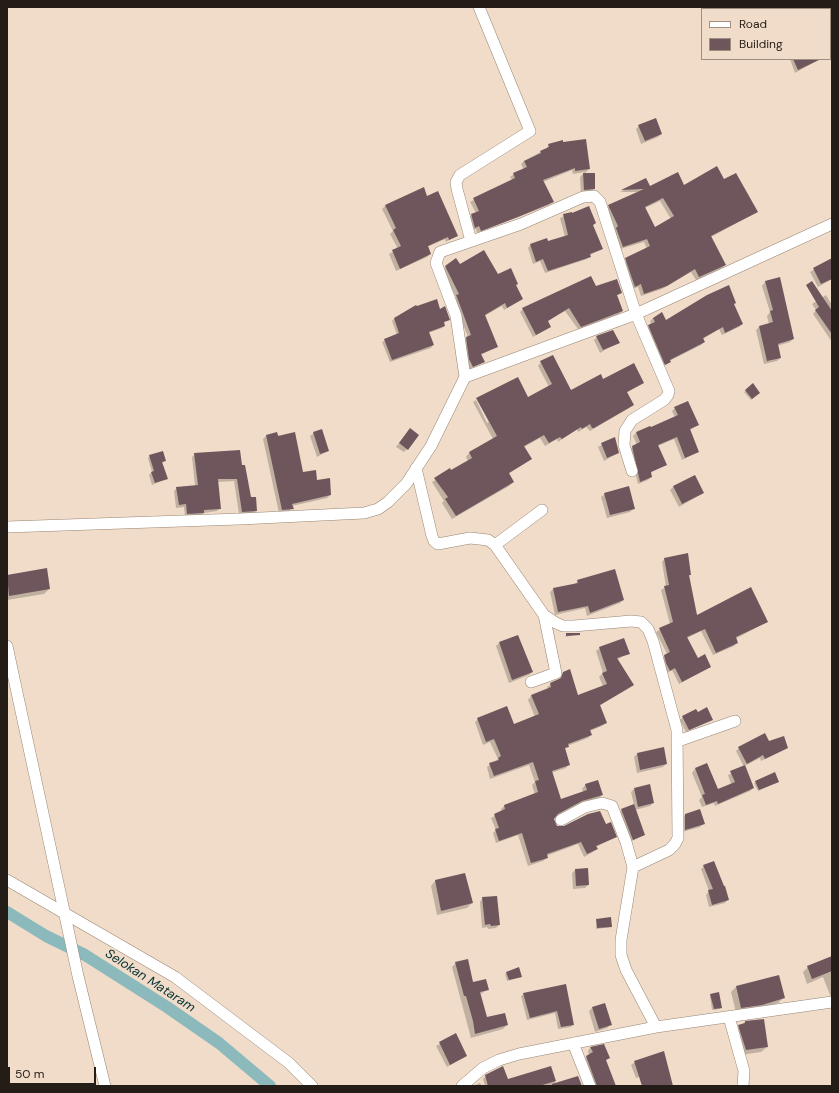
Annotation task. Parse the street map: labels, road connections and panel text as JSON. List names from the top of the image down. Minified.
{"water":["Selokan Mataram"],"legend":["Road","Building"],"scale_bar":"50 m"}
